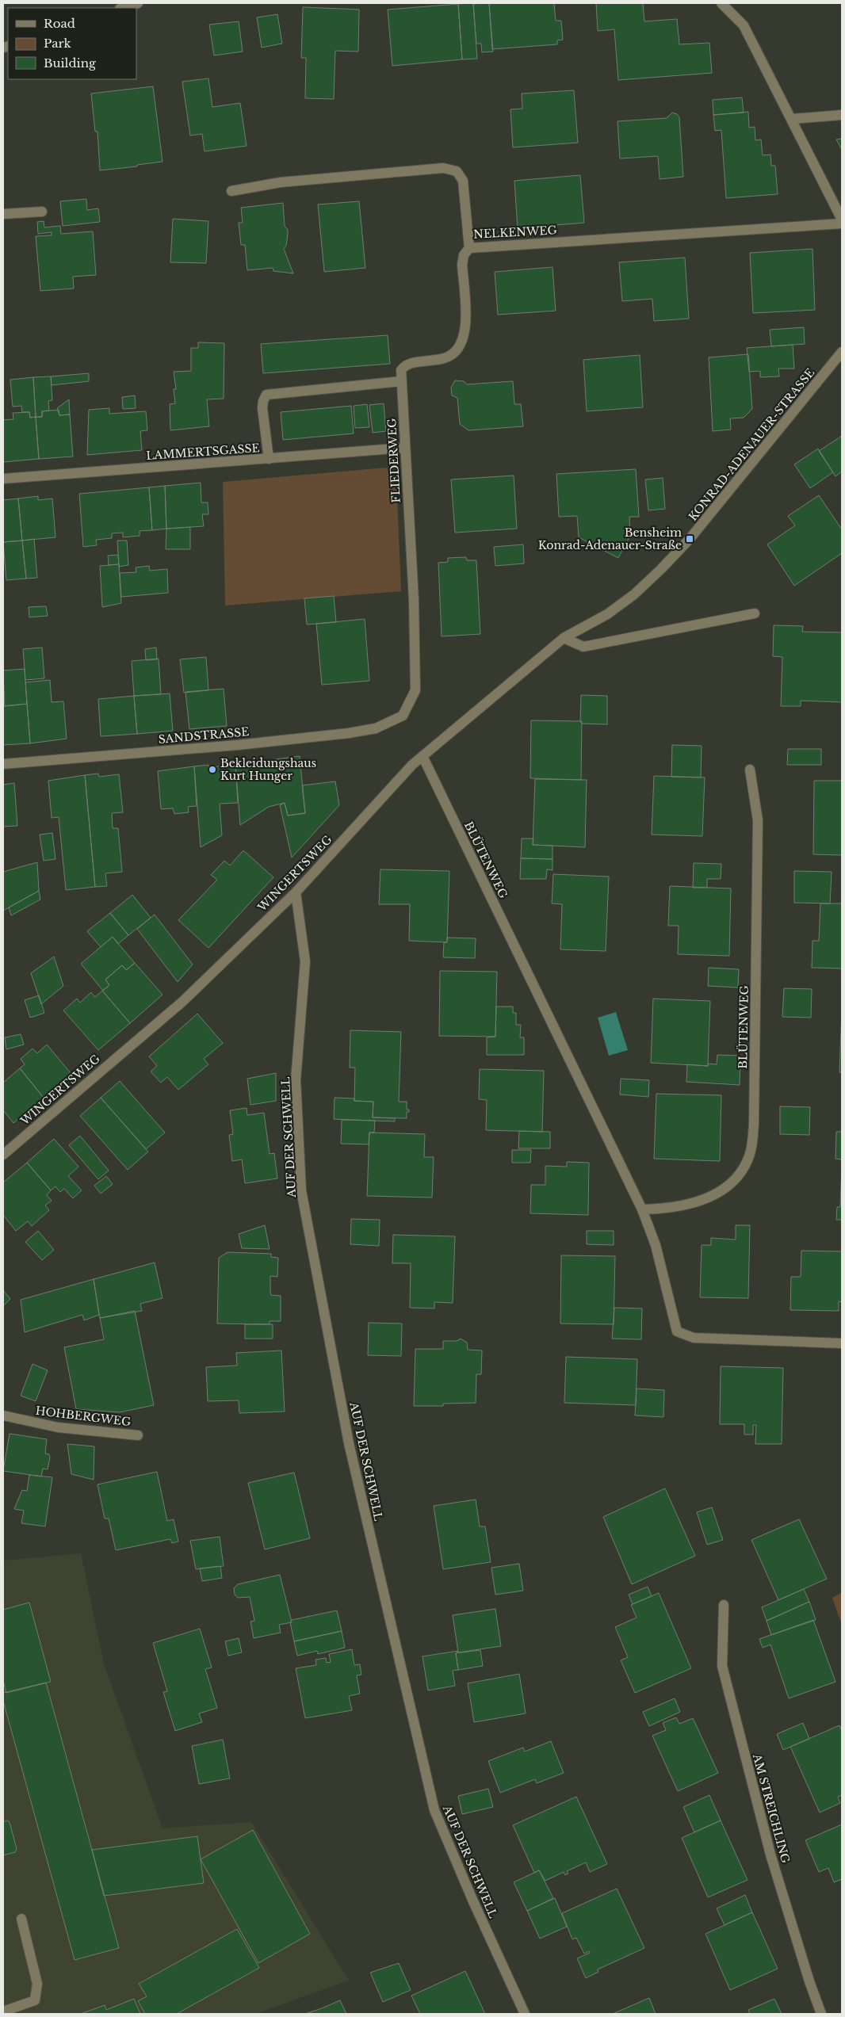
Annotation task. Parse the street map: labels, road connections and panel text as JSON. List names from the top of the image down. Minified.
{"streets":{"street":["NELKENWEG","KONRAD-ADENAUER-STRASSE","LAMMERTSGASSE","FLIEDERWEG","SANDSTRASSE","BLÜTENWEG","WINGERTSWEG","AUF DER SCHWELL","HOHBERGWEG","AM STREICHLING"]},"crossings":[["NELKENWEG","FLIEDERWEG"],["KONRAD-ADENAUER-STRASSE","WINGERTSWEG"],["LAMMERTSGASSE","FLIEDERWEG"],["FLIEDERWEG","SANDSTRASSE"],["BLÜTENWEG","WINGERTSWEG"],["WINGERTSWEG","AUF DER SCHWELL"]],"places":{"transit":["Bensheim Konrad-Adenauer-Straße"],"other":["Bekleidungshaus Kurt Hunger"]},"legend":["Road","Park","Building"]}
